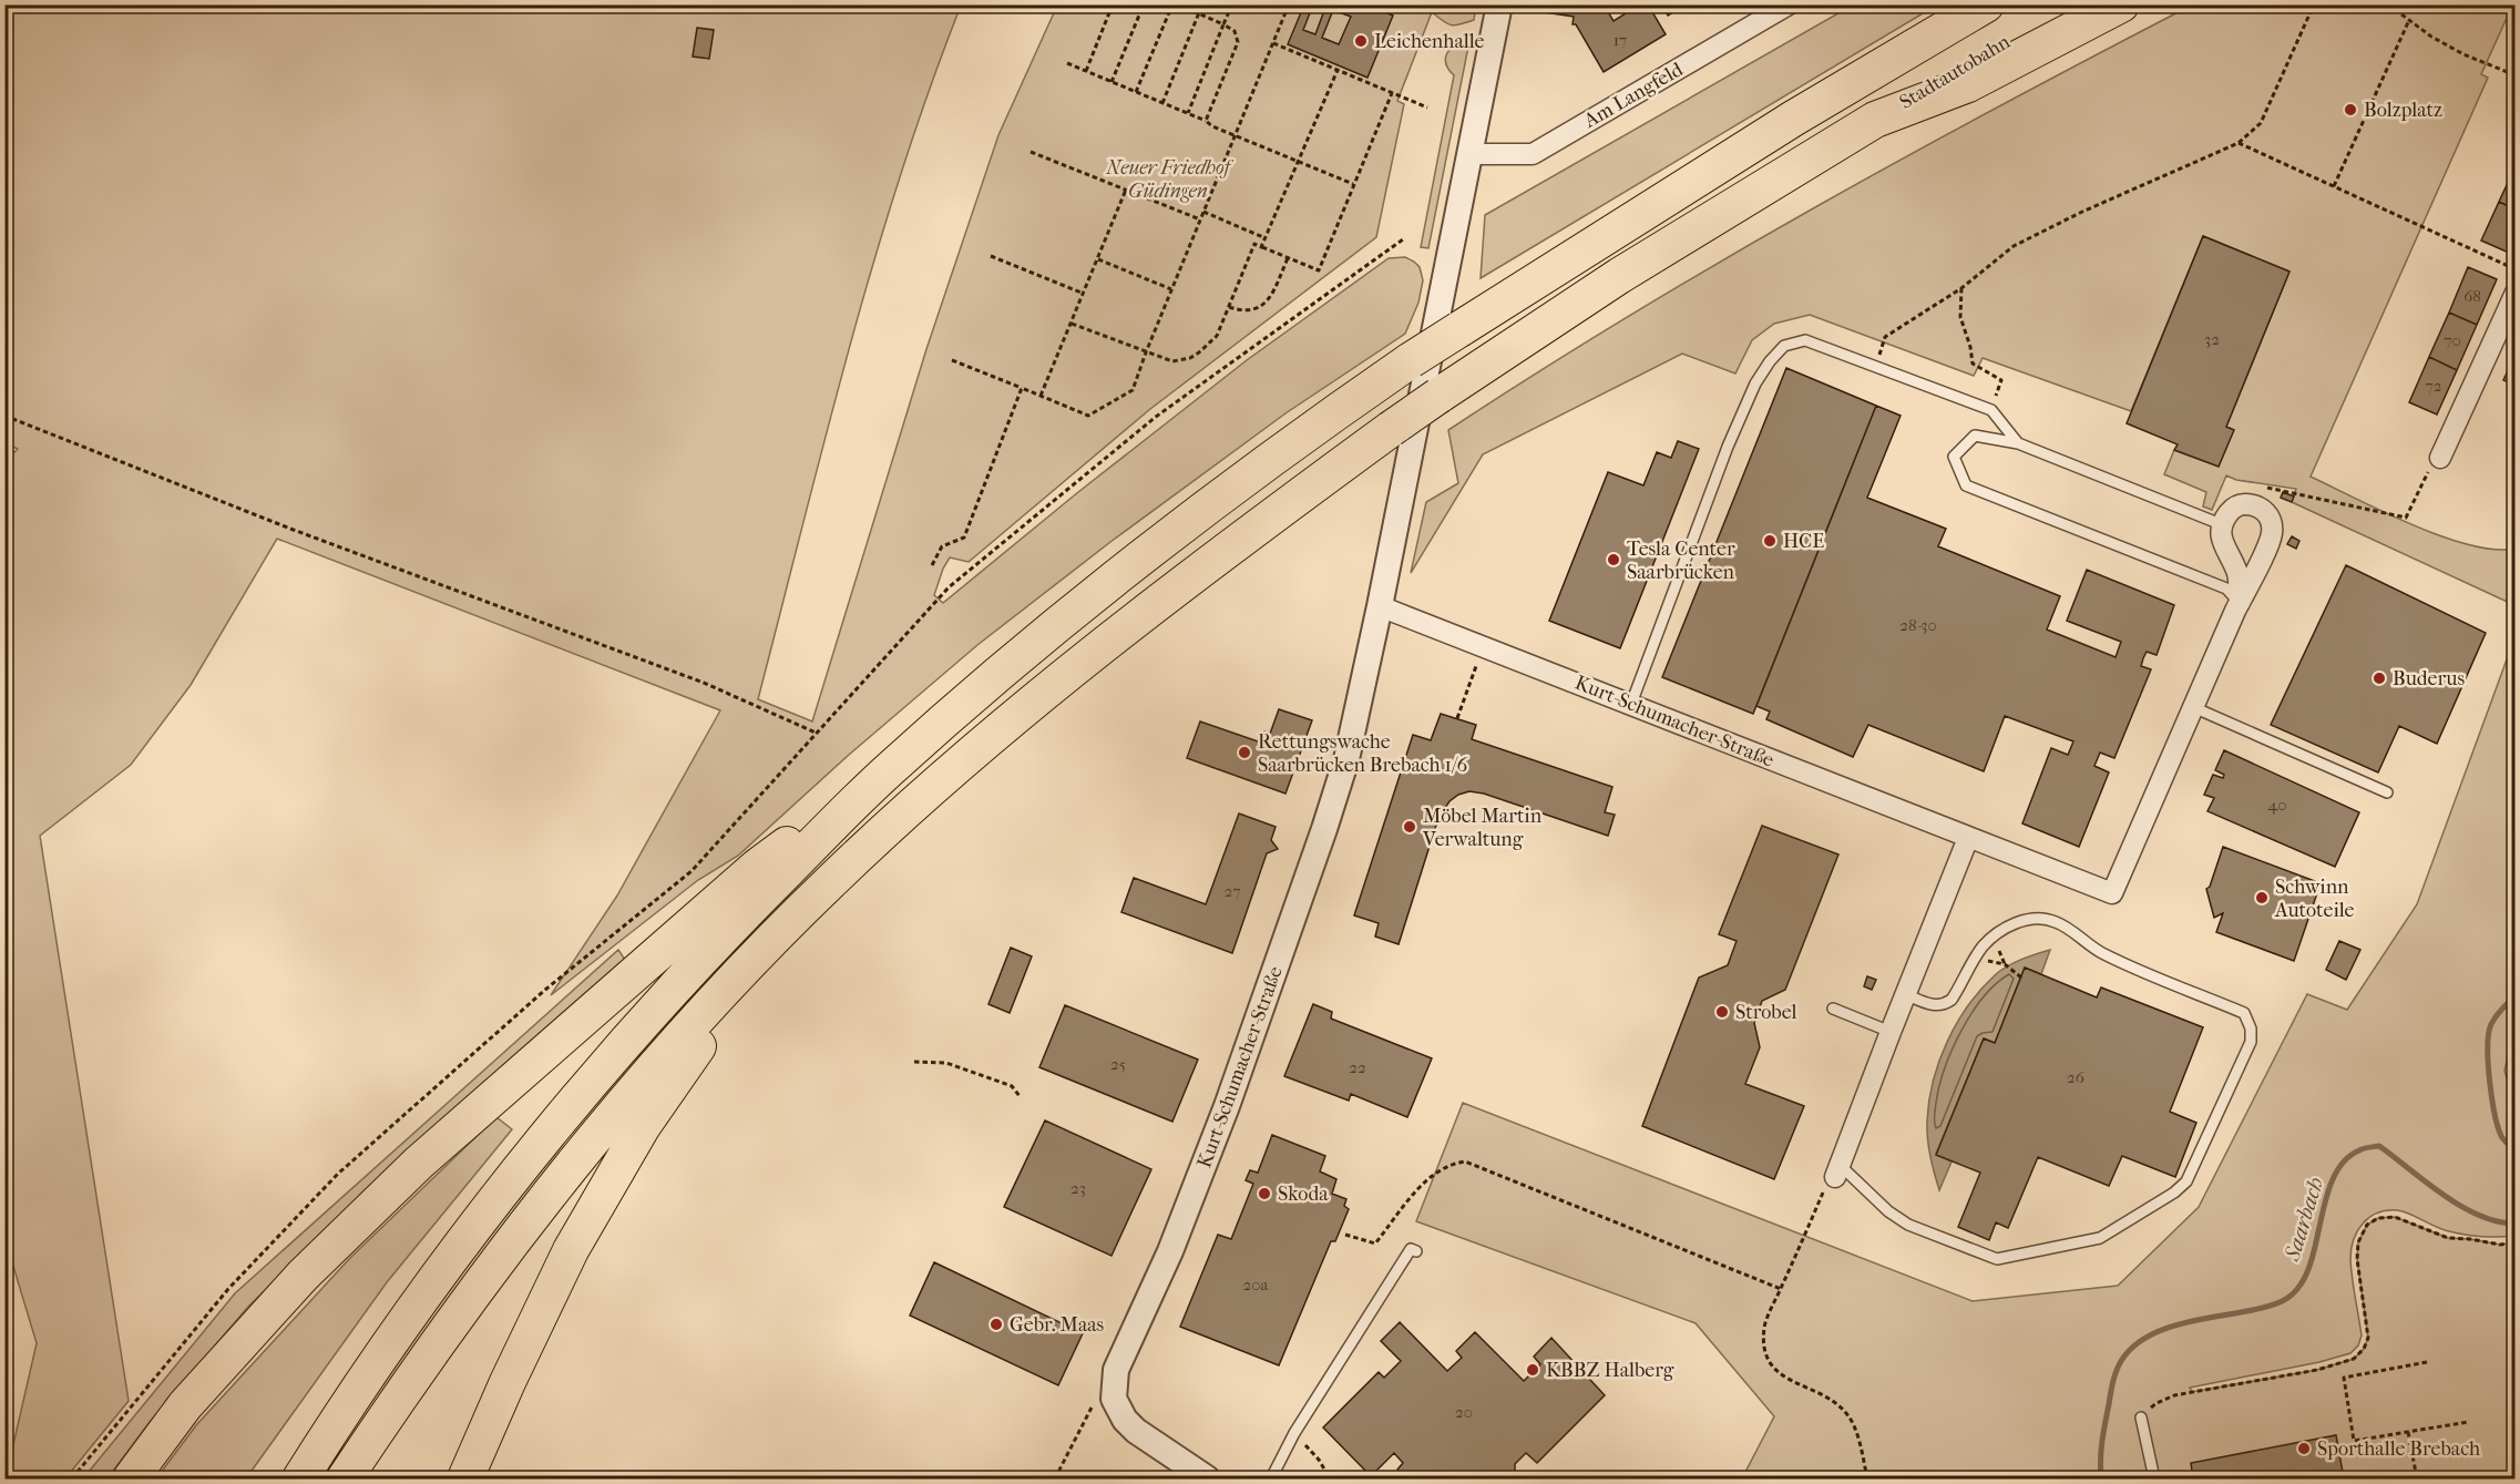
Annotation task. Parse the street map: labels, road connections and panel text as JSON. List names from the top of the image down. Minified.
{"streets":{"highway":["Stadtautobahn"],"street":["Am Langfeld","Kurt-Schumacher-Straße"]},"crossings":[["Am Langfeld","Kurt-Schumacher-Straße"]],"water":["Saarbach"],"parks":["Neuer Friedhof Güdingen"],"places":["Leichenhalle","Bolzplatz","HCE","Tesla Center Saarbrücken","Buderus","Rettungswache Saarbrücken Brebach 1/6","Möbel Martin Verwaltung","Schwinn Autoteile","Strobel","Skoda","Gebr. Maas","KBBZ Halberg","Sporthalle Brebach"],"house_numbers":["17","68","32","70","72","28-30","40","27","25","22","26","23","20a","20"]}
